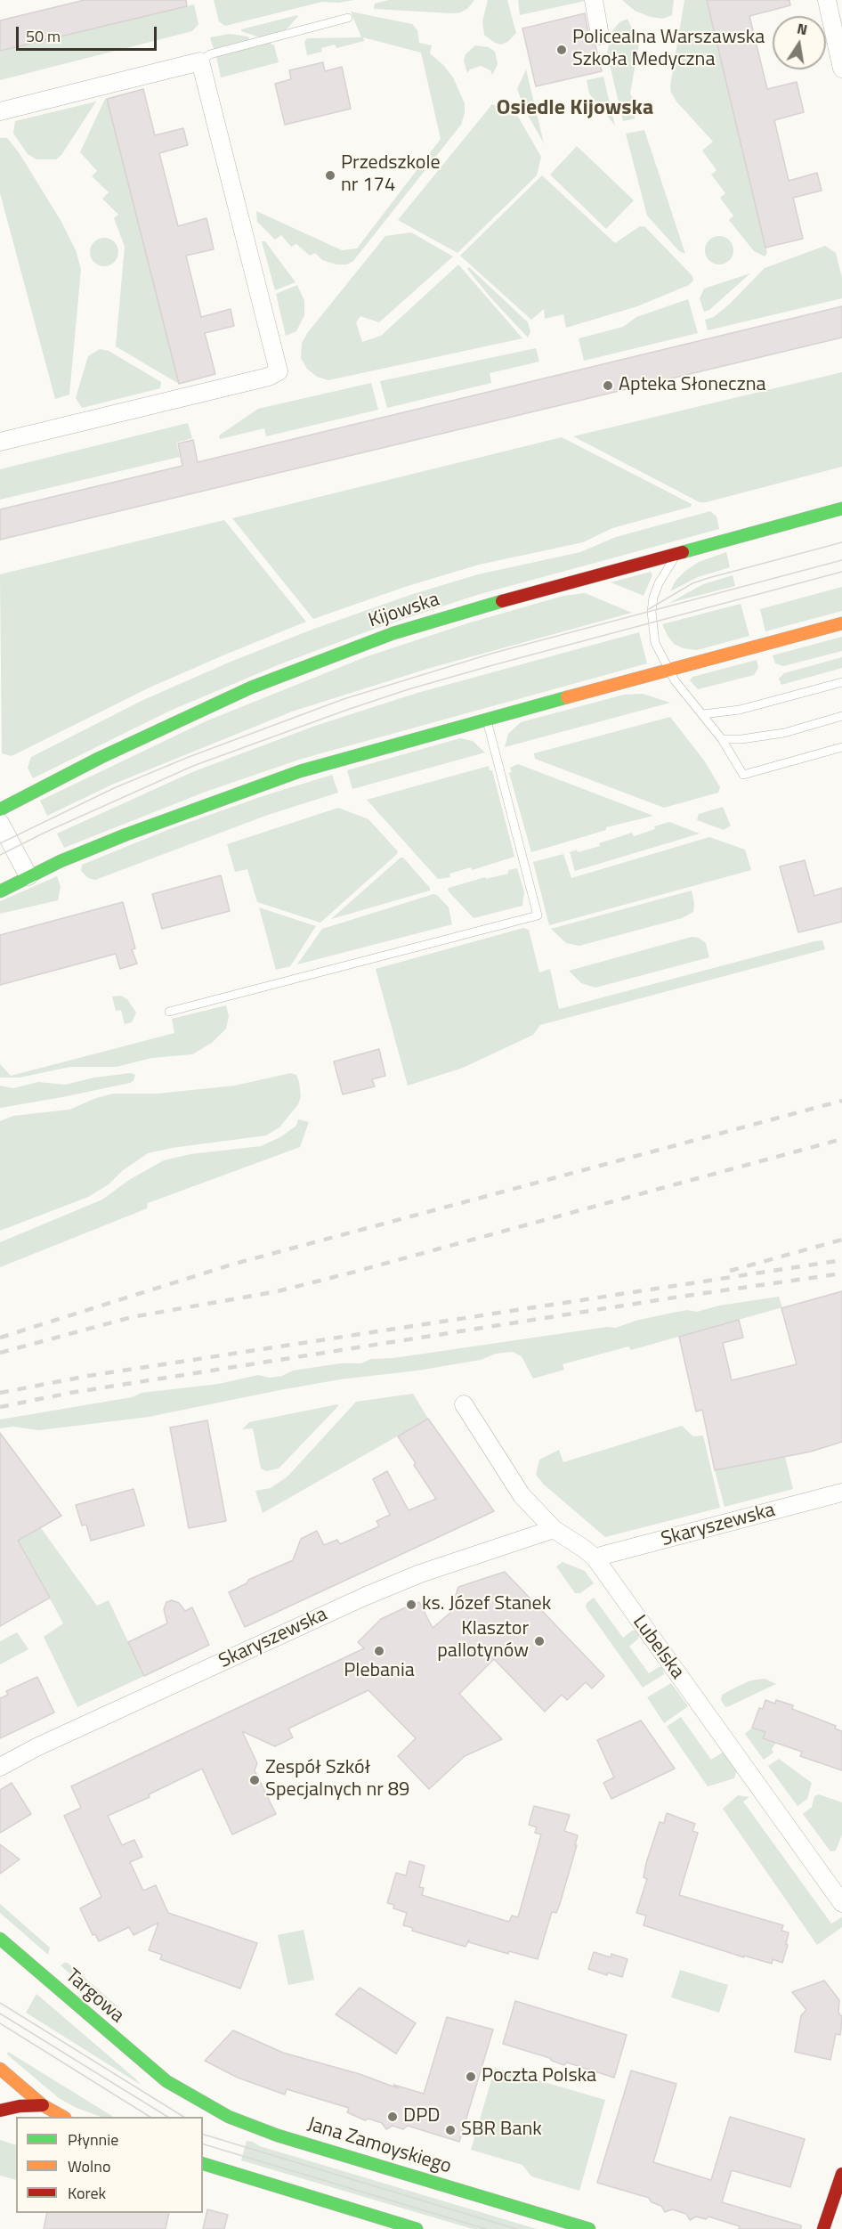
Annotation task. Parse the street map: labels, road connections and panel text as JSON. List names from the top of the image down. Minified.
{"streets":{"street":["Kijowska","Skaryszewska","Lubelska","Targowa","Jana Zamoyskiego"]},"crossings":[["Skaryszewska","Lubelska"],["Targowa","Jana Zamoyskiego"]],"districts":["Osiedle Kijowska"],"places":["Policealna Warszawska Szkoła Medyczna","Przedszkole nr 174","Apteka Słoneczna","ks. Józef Stanek","Klasztor pallotynów","Plebania","Zespół Szkół Specjalnych nr 89","Poczta Polska","DPD","SBR Bank"],"legend":["Płynnie","Wolno","Korek"],"scale_bar":"50 m","north":"top"}
